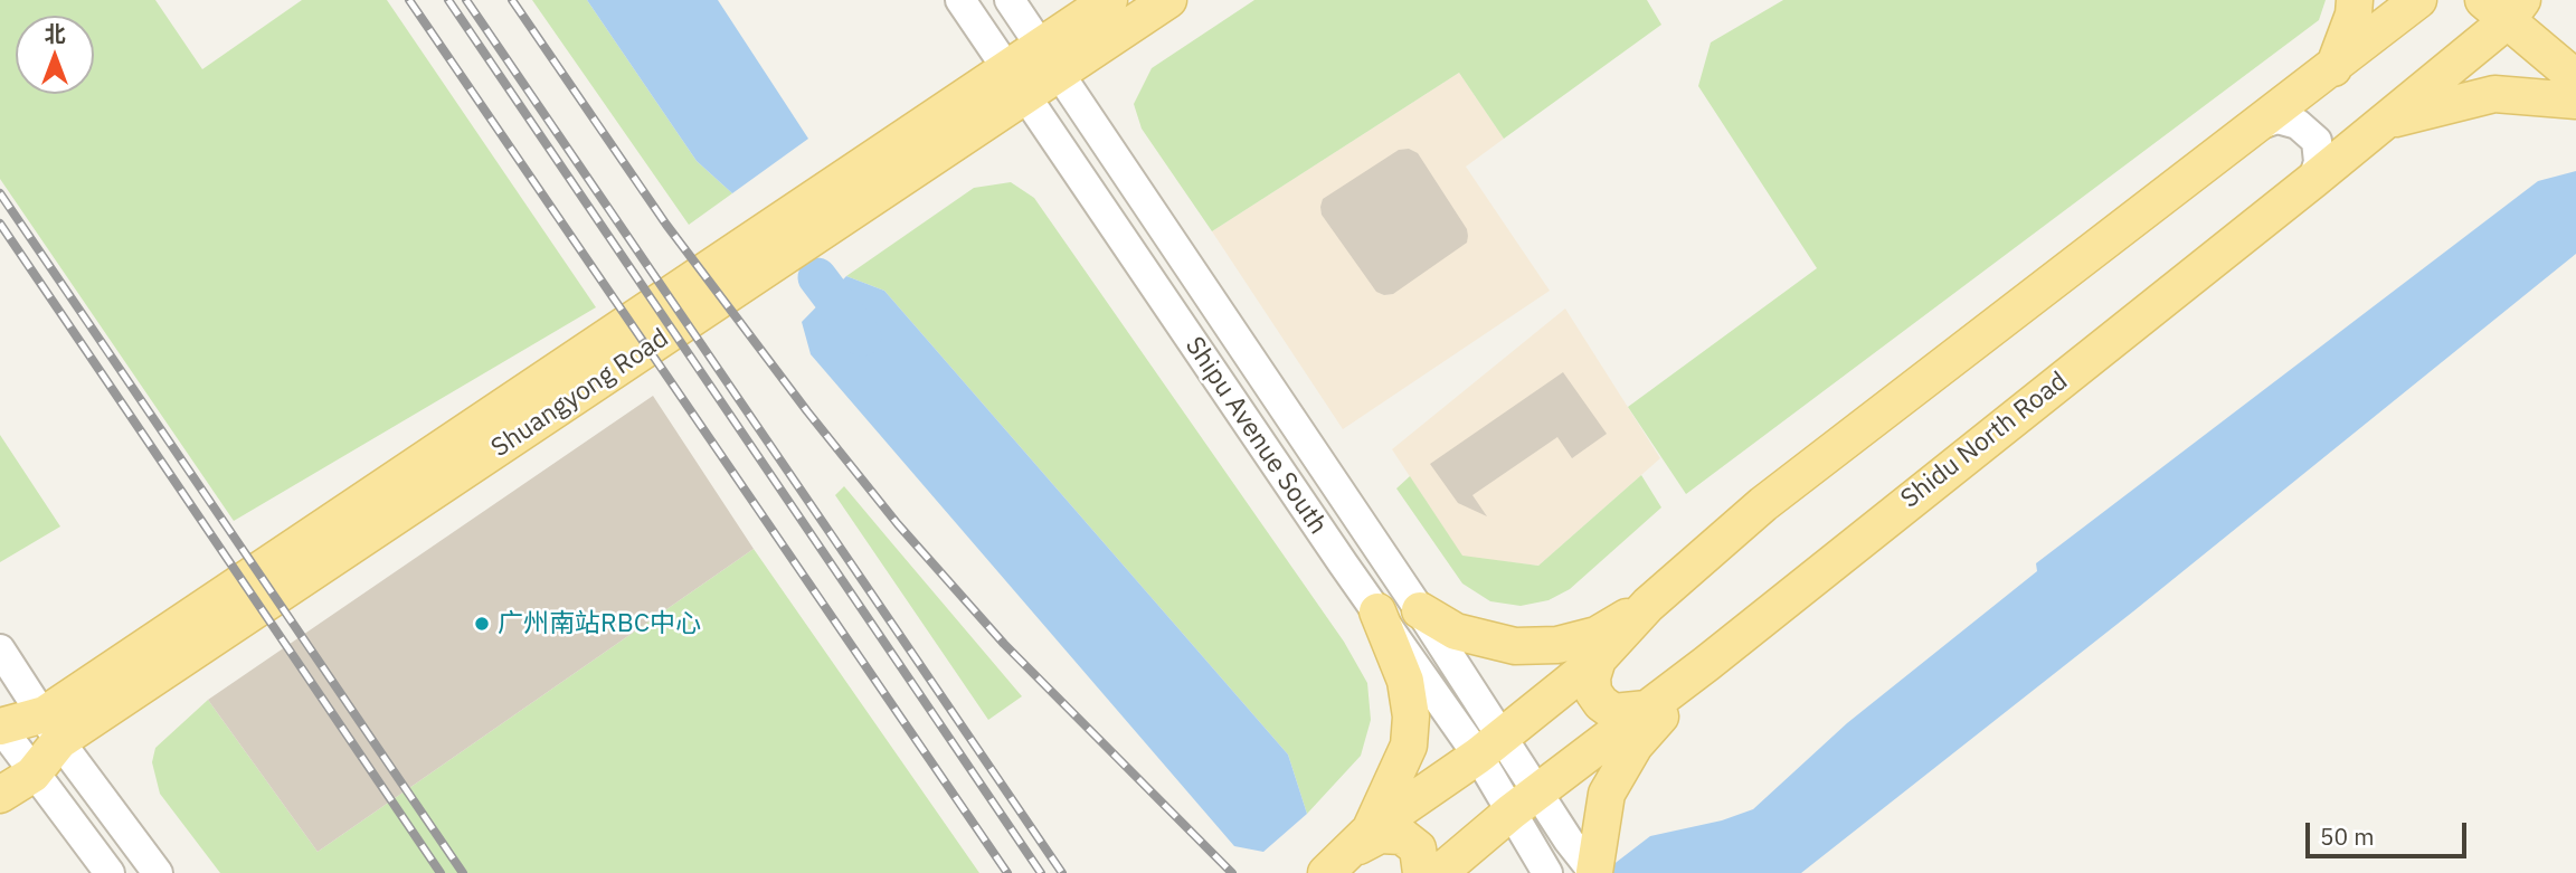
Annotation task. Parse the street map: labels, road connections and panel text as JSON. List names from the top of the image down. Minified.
{"streets":{"main road":["Shuangyong Road","Shidu North Road"],"street":["Shipu Avenue South"]},"crossings":[["Shuangyong Road","Shipu Avenue South"],["Shipu Avenue South","Shidu North Road"]],"places":["广州南站RBC中心"],"scale_bar":"50 m","north":"top"}
